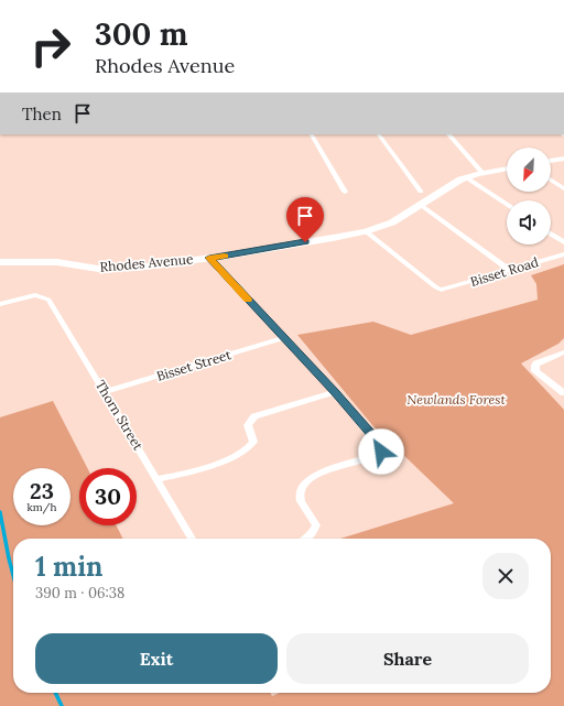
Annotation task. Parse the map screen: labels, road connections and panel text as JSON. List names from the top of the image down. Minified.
{"streets":{"main road":["Rhodes Avenue"],"street":["Bisset Road","Bisset Street","Thorn Street"]},"crossings":[["Rhodes Avenue","Bisset Road"],["Bisset Street","Thorn Street"]],"parks":["Newlands Forest"],"north":"bottom left","page":{"turn":["300 m","Rhodes Avenue"],"then":"Then","speed":"23 km/h","limit":"30","heading":["1 min","390 m · 06:38"],"buttons":["Exit","Share"]}}
